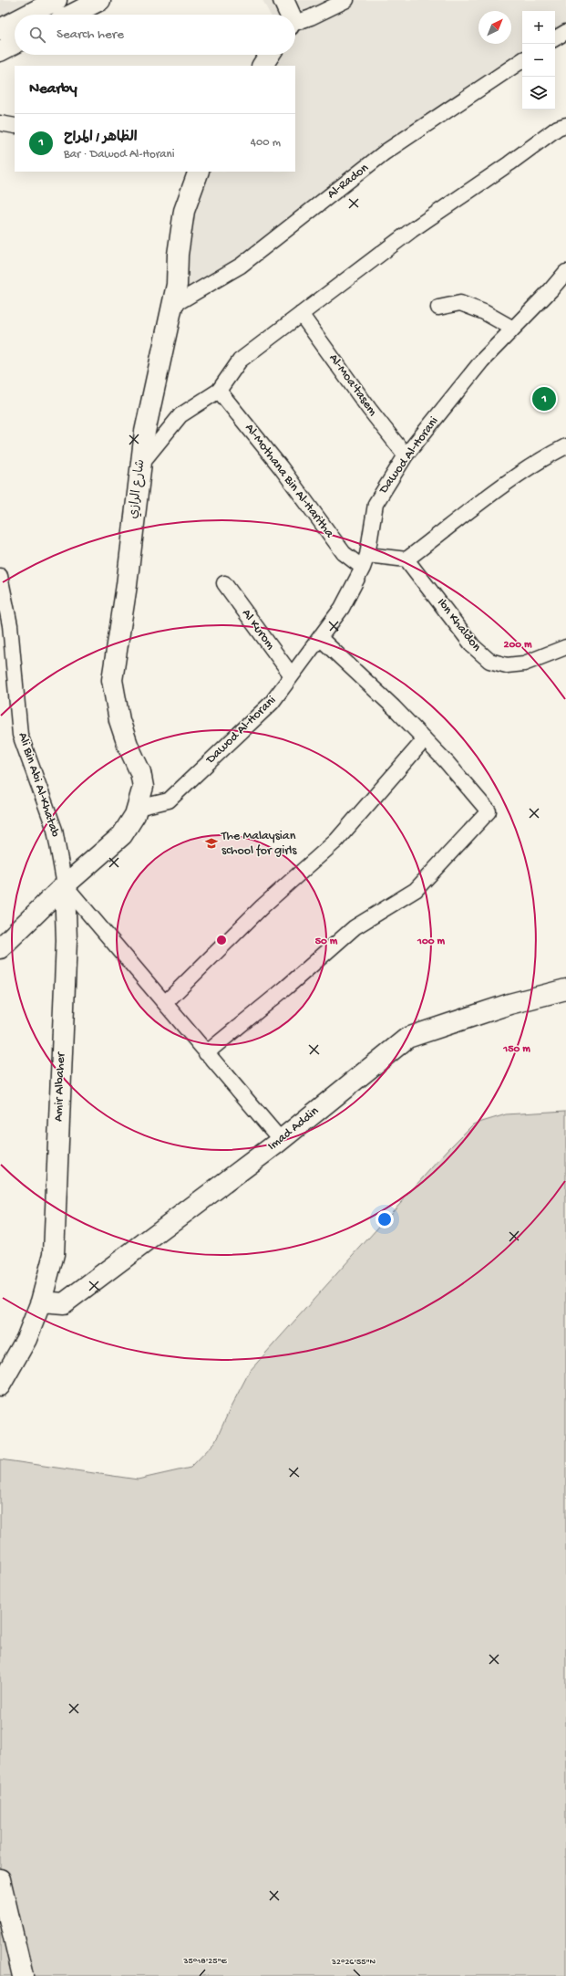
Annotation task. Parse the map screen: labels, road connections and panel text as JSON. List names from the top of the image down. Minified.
{"streets":{"street":["Al-Radon","Al-Moa'tasem","Dawod Al-Horani","Al-Mothana Bin Al-Haritha","شارع الرازي","Ibn Khaldon","Al Kurom","Ali Bin Abi Al-Khatab","Amir Albaher","Imad Addin"]},"crossings":[["Al-Radon","شارع الرازي"],["Al-Moa'tasem","Dawod Al-Horani"],["Dawod Al-Horani","Al-Mothana Bin Al-Haritha"],["Dawod Al-Horani","شارع الرازي"],["Dawod Al-Horani","Al Kurom"],["Ali Bin Abi Al-Khatab","Amir Albaher"],["Amir Albaher","Imad Addin"]],"places":{"school or university":["The Malaysian school for girls"]},"north":"top right","page":{"map_buttons":["+","−"],"search":"Search here","heading":"Nearby","list":[{"mark":"1","name":"الظاهر / المراح","note":"Bar · Dawod Al-Horani","value":"400 m"}],"pins":"1"},"coordinates":["35°18'25\"E","32°26'55\"N"],"rings":["200 m","50 m","100 m","150 m"]}
